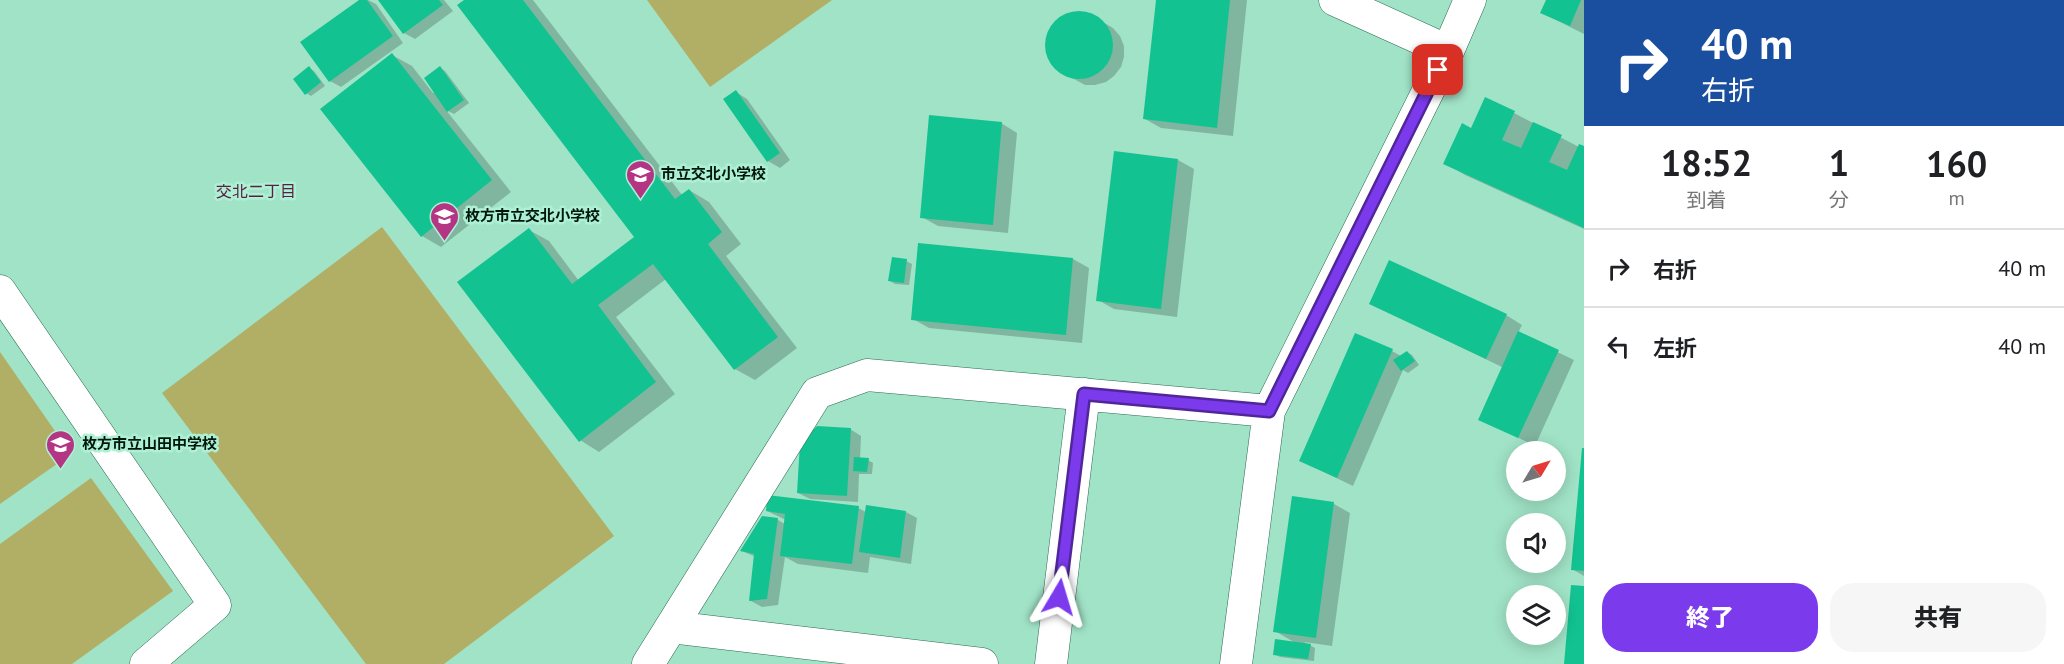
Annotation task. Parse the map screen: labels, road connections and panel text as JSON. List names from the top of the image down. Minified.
{"districts":["交北二丁目"],"places":{"school or university":["市立交北小学校","枚方市立交北小学校","枚方市立山田中学校"]},"north":"top right","page":{"turn":["40 m","右折"],"eta":["18:52","到着","1","分","160","m"],"list":[{"name":"右折","value":"40 m"},{"name":"左折","value":"40 m"}],"buttons":["終了","共有"]}}
